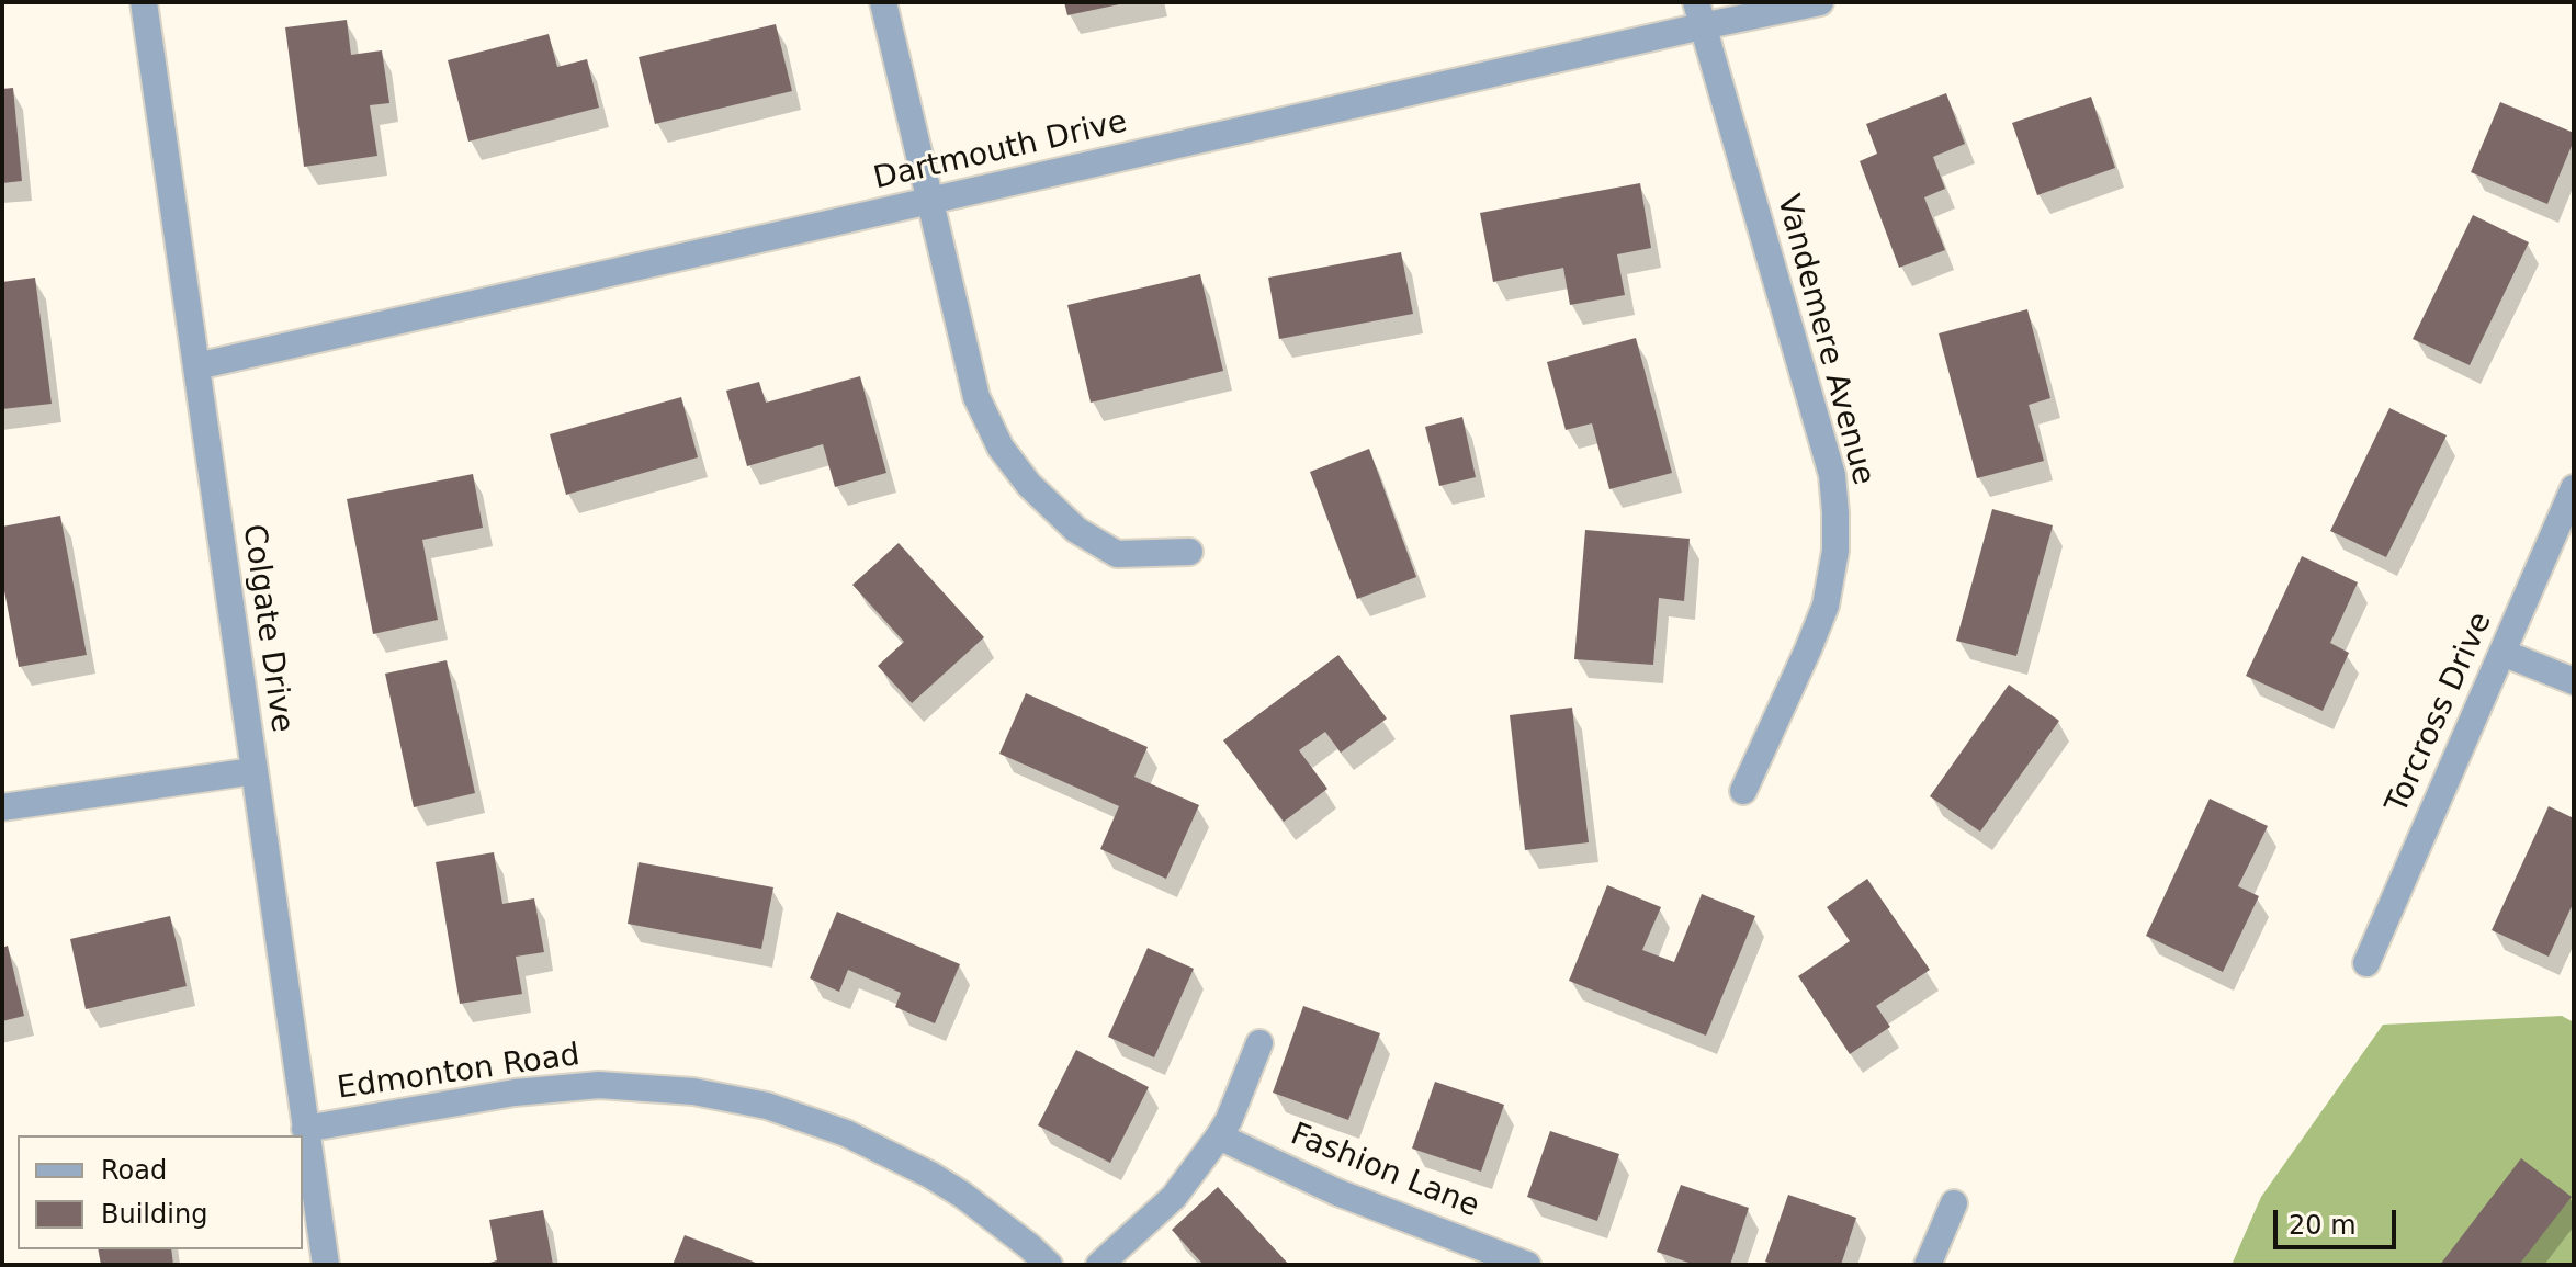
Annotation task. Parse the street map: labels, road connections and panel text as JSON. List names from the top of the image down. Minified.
{"streets":{"street":["Dartmouth Drive","Vandemere Avenue","Colgate Drive","Torcross Drive","Edmonton Road","Fashion Lane"]},"crossings":[["Dartmouth Drive","Vandemere Avenue"],["Dartmouth Drive","Colgate Drive"],["Colgate Drive","Edmonton Road"]],"legend":["Road","Building"],"scale_bar":"20 m"}
